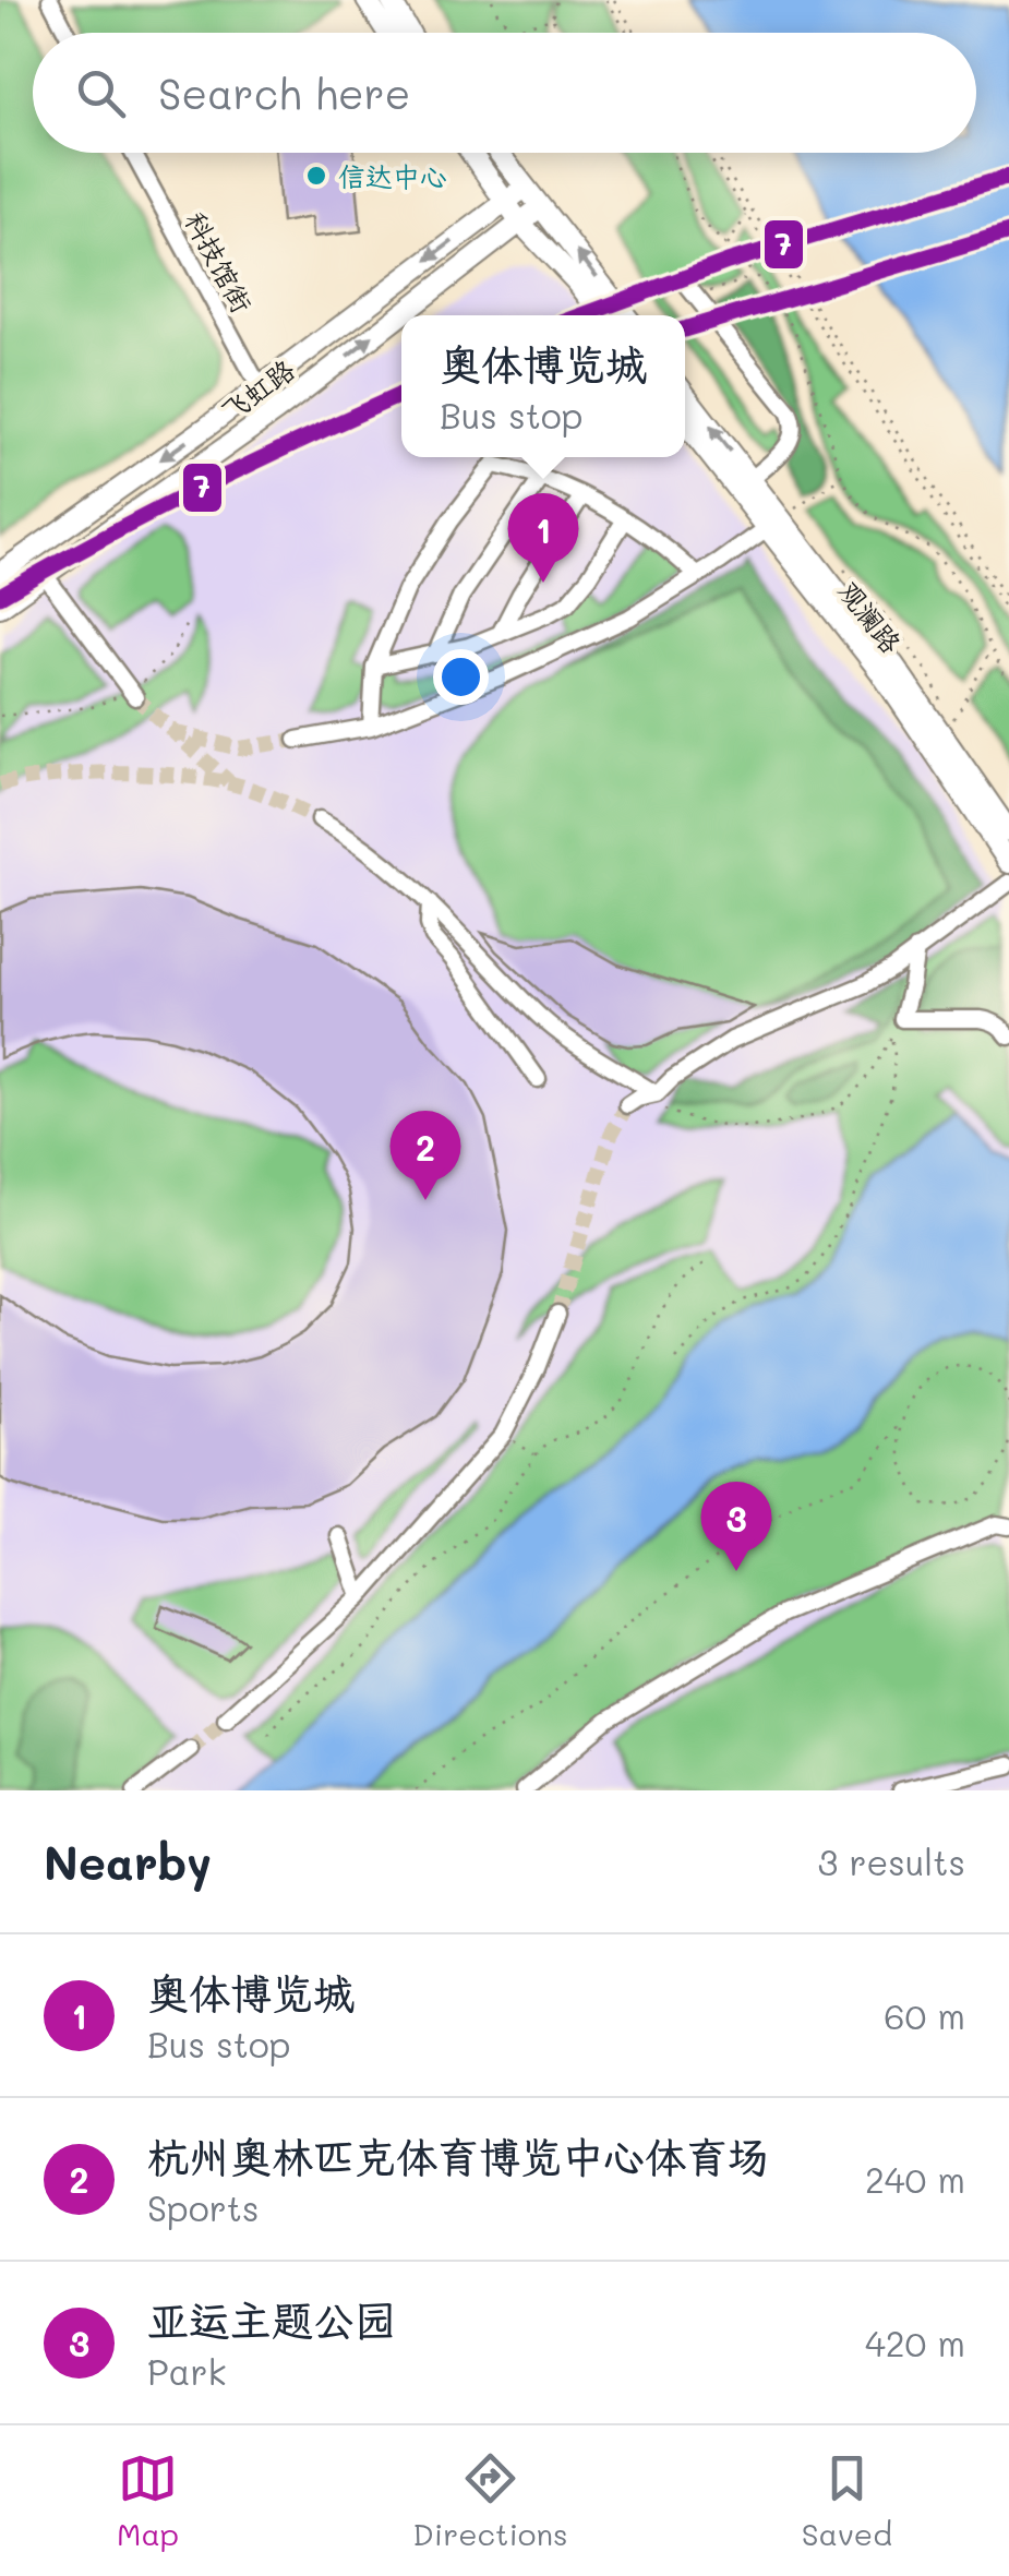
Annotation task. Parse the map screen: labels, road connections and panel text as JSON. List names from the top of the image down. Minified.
{"streets":{"main road":["飞虹路","观澜路"],"street":["科技馆街"]},"crossings":[["科技馆街","飞虹路"]],"places":["信达中心"],"lines":["transit line 7"],"page":{"search":"Search here","popup":["奥体博览城","Bus stop"],"pins":["1","2","3"],"heading":["Nearby","3 results"],"list":[{"mark":"1","name":"奥体博览城","note":"Bus stop","value":"60 m"},{"mark":"2","name":"杭州奥林匹克体育博览中心体育场","note":"Sports","value":"240 m"},{"mark":"3","name":"亚运主题公园","note":"Park","value":"420 m"}],"nav":["Map","Directions","Saved"]}}
